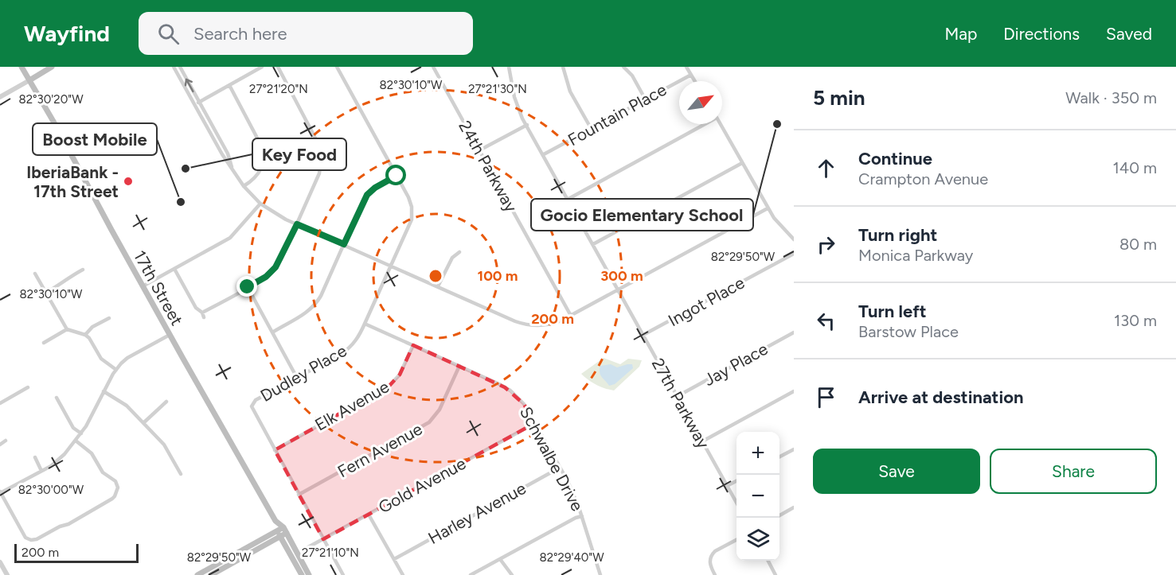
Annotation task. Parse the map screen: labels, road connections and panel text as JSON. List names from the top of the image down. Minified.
{"streets":{"main road":["17th Street"],"street":["Fountain Place","24th Parkway","Ingot Place","Jay Place","Dudley Place","27th Parkway","Elk Avenue","Fern Avenue","Schwalbe Drive","Gold Avenue","Harley Avenue"]},"crossings":[["Fountain Place","27th Parkway"],["Ingot Place","27th Parkway"],["Jay Place","27th Parkway"],["Dudley Place","Elk Avenue"],["Dudley Place","Schwalbe Drive"],["Elk Avenue","Schwalbe Drive"],["Fern Avenue","Schwalbe Drive"],["Schwalbe Drive","Gold Avenue"],["Schwalbe Drive","Harley Avenue"]],"places":["Gocio Elementary School","Key Food","IberiaBank - 17th Street","Boost Mobile"],"scale_bar":"200 m","north":"top right","page":{"header":"Wayfind","search":"Search here","nav":["Map","Directions","Saved"],"heading":["5 min","Walk · 350 m"],"list":[["Continue","Crampton Avenue","140 m"],["Turn right","Monica Parkway","80 m"],["Turn left","Barstow Place","130 m"],"Arrive at destination"],"map_buttons":["+","−"],"buttons":["Save","Share"],"scale":"200 m"},"coordinates":["82°30'10\"W","27°21'20\"N","27°21'30\"N","82°30'20\"W","82°29'50\"W","82°30'00\"W","27°21'10\"N","82°29'40\"W"],"rings":["100 m","300 m","200 m"]}
